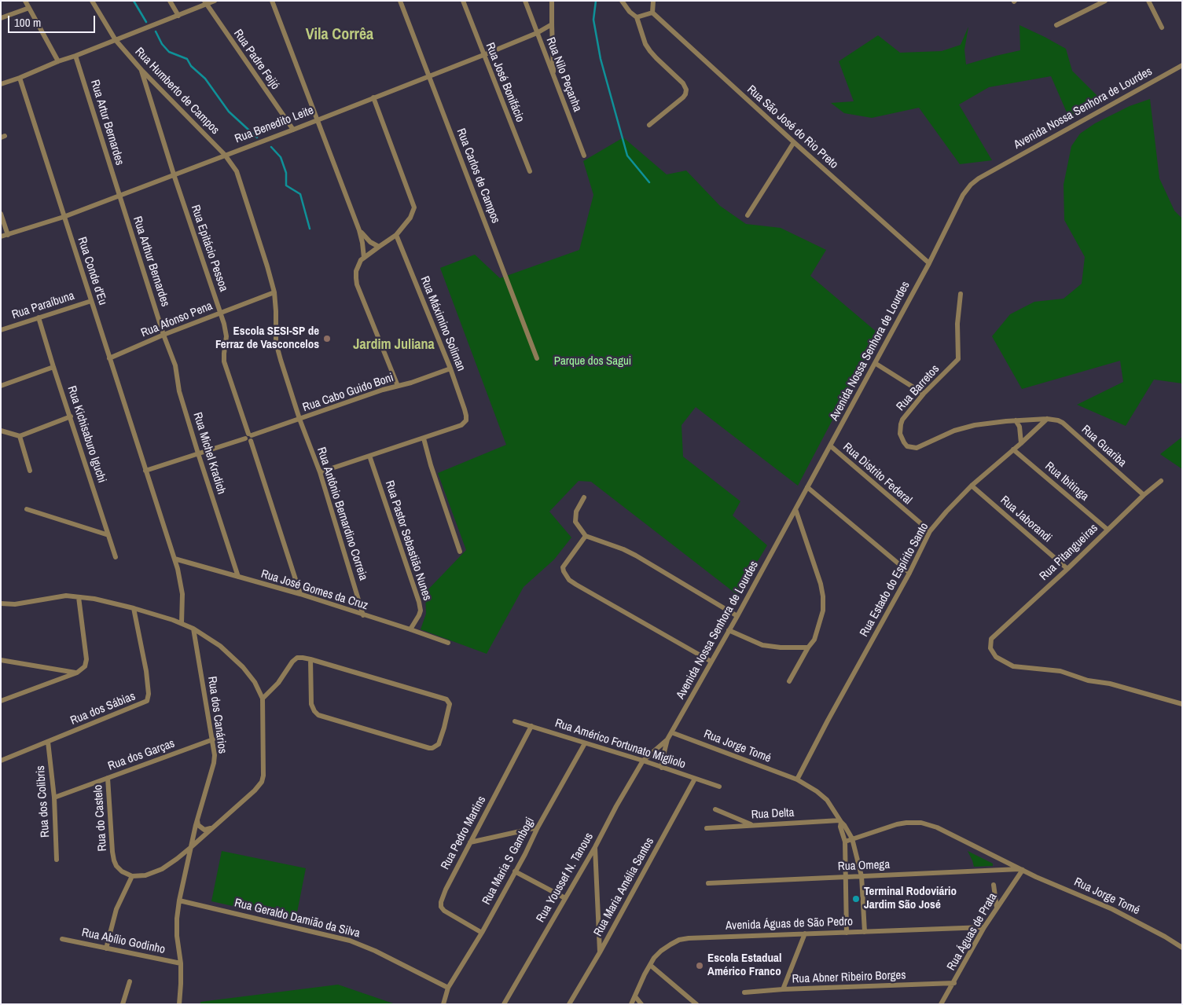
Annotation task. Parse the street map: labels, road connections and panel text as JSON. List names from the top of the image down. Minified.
{"streets":{"street":["Rua Padre Feijó","Rua Nilo Peçanha","Rua José Bonifácio","Rua Humberto de Campos","Avenida Nossa Senhora de Lourdes","Rua Artur Bernardes","Rua Benedito Leite","Rua São José do Rio Preto","Rua Carlos de Campos","Rua Epitácio Pessoa","Rua Arthur Bernardes","Rua Conde d'Eu","Rua Paraíbuna","Rua Afonso Pena","Rua Máximino Soliman","Rua Barretos","Rua Cabo Guido Boni","Rua Kichisaburo Iguchi","Rua Guariba","Rua Michel Kradich","Rua Distrito Federal","Rua Ibitinga","Rua Antônio Bernardino Correia","Rua Jaborandi","Rua Pastor Sebastião Nunes","Rua Pitangueiras","Rua Estado do Espírito Santo","Rua José Gomes da Cruz","Rua dos Sábias","Rua dos Canários","Rua Américo Fortunato Migliolo","Rua Jorge Tomé","Rua dos Garças","Rua dos Colibris","Rua Delta","Rua do Castelo","Rua Pedro Martins","Rua Maria S Gambogi","Rua Omega","Rua Youssef N. Tanous","Rua Maria Amélia Santos","Rua Geraldo Damião da Silva","Avenida Águas de São Pedro","Rua Águas de Prata","Rua Abílio Godinho","Rua Abner Ribeiro Borges"]},"crossings":[["Rua Padre Feijó","Rua Benedito Leite"],["Rua Nilo Peçanha","Rua Benedito Leite"],["Rua José Bonifácio","Rua Benedito Leite"],["Rua Humberto de Campos","Rua Benedito Leite"],["Rua Humberto de Campos","Rua Epitácio Pessoa"],["Rua Humberto de Campos","Rua Afonso Pena"],["Rua Humberto de Campos","Rua Antônio Bernardino Correia"],["Avenida Nossa Senhora de Lourdes","Rua São José do Rio Preto"],["Avenida Nossa Senhora de Lourdes","Rua Distrito Federal"],["Avenida Nossa Senhora de Lourdes","Rua Jorge Tomé"],["Avenida Nossa Senhora de Lourdes","Rua Youssef N. Tanous"],["Rua Artur Bernardes","Rua Benedito Leite"],["Rua Artur Bernardes","Rua Arthur Bernardes"],["Rua Benedito Leite","Rua Carlos de Campos"],["Rua Benedito Leite","Rua Epitácio Pessoa"],["Rua Benedito Leite","Rua Arthur Bernardes"],["Rua Benedito Leite","Rua Conde d'Eu"],["Rua Epitácio Pessoa","Rua Afonso Pena"],["Rua Epitácio Pessoa","Rua Cabo Guido Boni"],["Rua Epitácio Pessoa","Rua José Gomes da Cruz"],["Rua Arthur Bernardes","Rua Afonso Pena"],["Rua Arthur Bernardes","Rua Michel Kradich"],["Rua Conde d'Eu","Rua Paraíbuna"],["Rua Conde d'Eu","Rua Afonso Pena"],["Rua Conde d'Eu","Rua Cabo Guido Boni"],["Rua Conde d'Eu","Rua José Gomes da Cruz"],["Rua Paraíbuna","Rua Kichisaburo Iguchi"],["Rua Afonso Pena","Rua Michel Kradich"],["Rua Afonso Pena","Rua Antônio Bernardino Correia"],["Rua Máximino Soliman","Rua Cabo Guido Boni"],["Rua Barretos","Rua Guariba"],["Rua Barretos","Rua Estado do Espírito Santo"],["Rua Cabo Guido Boni","Rua Michel Kradich"],["Rua Cabo Guido Boni","Rua Antônio Bernardino Correia"],["Rua Guariba","Rua Pitangueiras"],["Rua Guariba","Rua Estado do Espírito Santo"],["Rua Michel Kradich","Rua José Gomes da Cruz"],["Rua Distrito Federal","Rua Estado do Espírito Santo"],["Rua Ibitinga","Rua Pitangueiras"],["Rua Ibitinga","Rua Estado do Espírito Santo"],["Rua Antônio Bernardino Correia","Rua José Gomes da Cruz"],["Rua Jaborandi","Rua Pitangueiras"],["Rua Jaborandi","Rua Estado do Espírito Santo"],["Rua Pastor Sebastião Nunes","Rua José Gomes da Cruz"],["Rua Estado do Espírito Santo","Rua Jorge Tomé"],["Rua dos Sábias","Rua dos Colibris"],["Rua dos Canários","Rua dos Garças"],["Rua dos Canários","Rua Geraldo Damião da Silva"],["Rua dos Canários","Rua Abílio Godinho"],["Rua Américo Fortunato Migliolo","Rua Pedro Martins"],["Rua Américo Fortunato Migliolo","Rua Maria S Gambogi"],["Rua Américo Fortunato Migliolo","Rua Youssef N. Tanous"],["Rua Américo Fortunato Migliolo","Rua Maria Amélia Santos"],["Rua Jorge Tomé","Rua Delta"],["Rua Jorge Tomé","Rua Omega"],["Rua Jorge Tomé","Avenida Águas de São Pedro"],["Rua Jorge Tomé","Rua Águas de Prata"],["Rua dos Garças","Rua dos Colibris"],["Rua dos Garças","Rua do Castelo"],["Rua Pedro Martins","Rua Maria S Gambogi"],["Rua Maria S Gambogi","Rua Geraldo Damião da Silva"],["Rua Omega","Rua Águas de Prata"],["Avenida Águas de São Pedro","Rua Águas de Prata"],["Rua Águas de Prata","Rua Abner Ribeiro Borges"]],"districts":["Vila Corrêa","Jardim Juliana"],"parks":["Parque dos Sagui"],"places":["Escola SESI-SP de Ferraz de Vasconcelos","Terminal Rodoviário Jardim São José","Escola Estadual Américo Franco"],"scale_bar":"100 m"}
